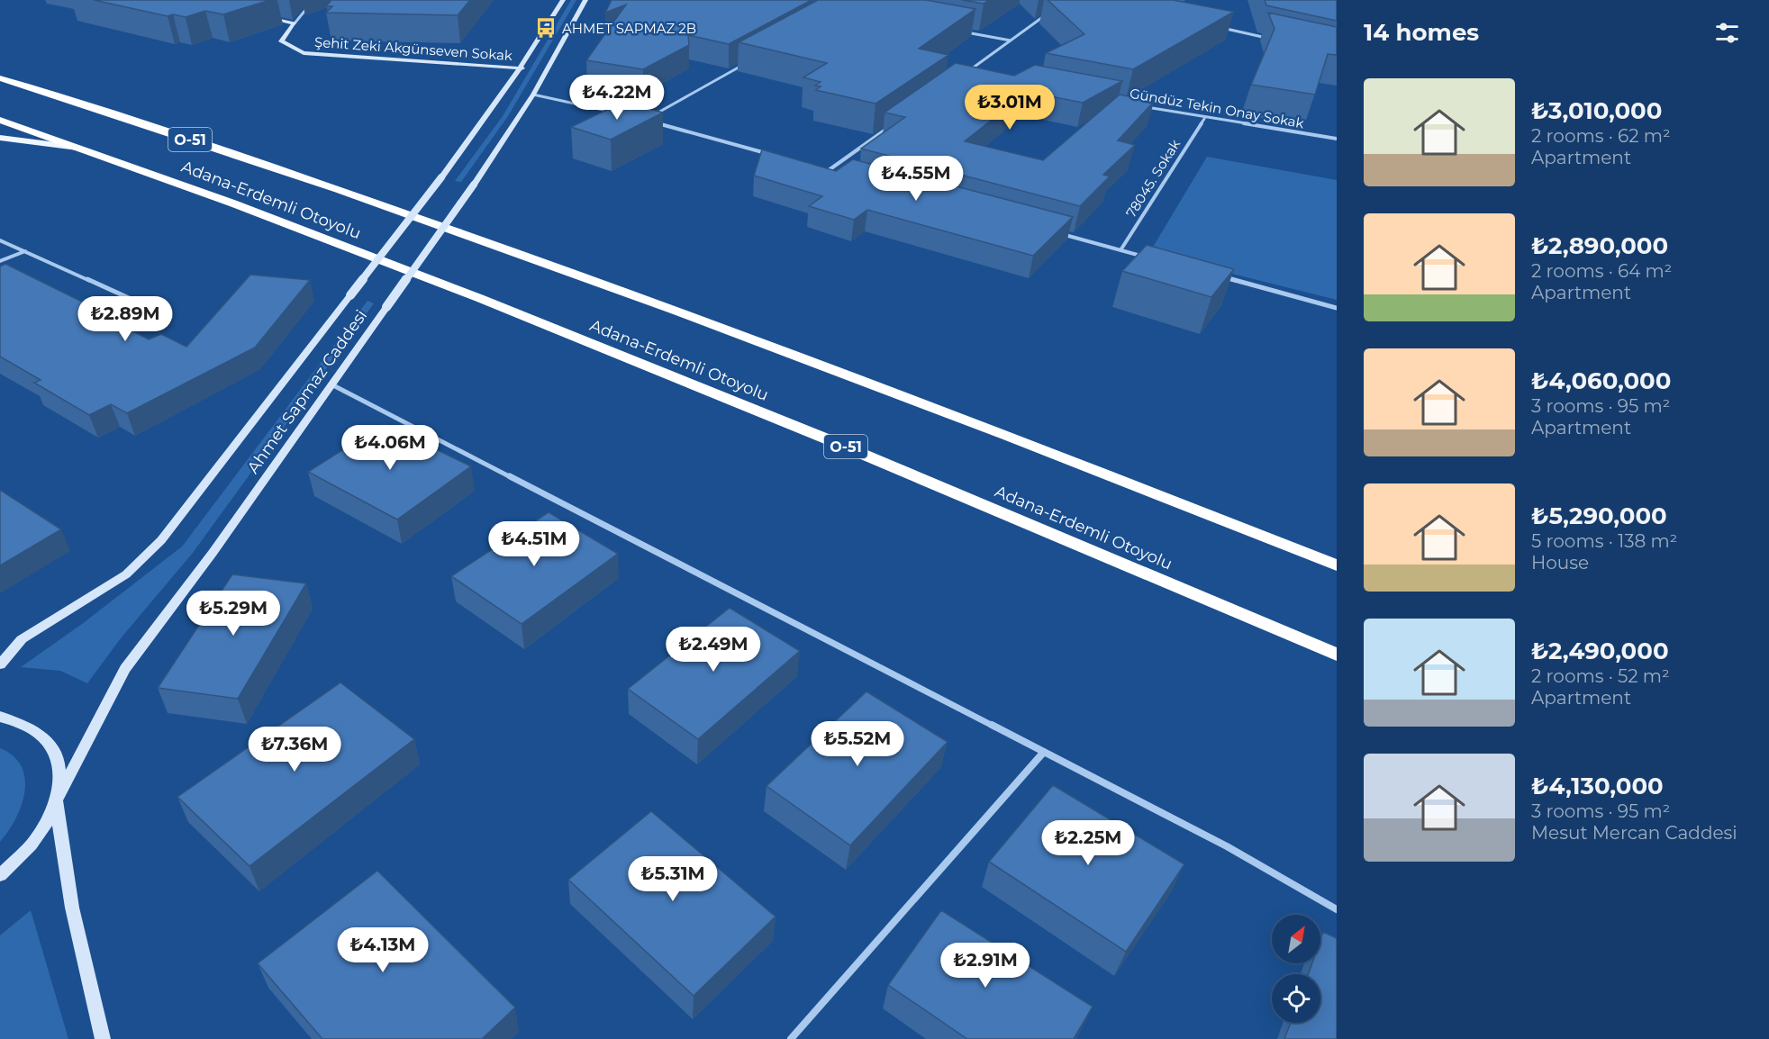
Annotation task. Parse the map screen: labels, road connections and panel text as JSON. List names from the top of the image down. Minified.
{"streets":{"highway":["O-51","Adana-Erdemli Otoyolu"],"main road":["Şehit Zeki Akgünseven Sokak","Ahmet Sapmaz Caddesi"],"street":["Gündüz Tekin Onay Sokak","78045. Sokak"]},"crossings":[["Şehit Zeki Akgünseven Sokak","Ahmet Sapmaz Caddesi"],["Gündüz Tekin Onay Sokak","78045. Sokak"]],"places":{"bus stop":["AHMET SAPMAZ 2B"]},"north":"top right","page":{"heading":"14 homes","list":[{"name":"₺3,010,000","note":"2 rooms · 62 m² · Apartment"},{"name":"₺2,890,000","note":"2 rooms · 64 m² · Apartment"},{"name":"₺4,060,000","note":"3 rooms · 95 m² · Apartment"},{"name":"₺5,290,000","note":"5 rooms · 138 m² · House"},{"name":"₺2,490,000","note":"2 rooms · 52 m² · Apartment"},{"name":"₺4,130,000","note":"3 rooms · 95 m² · Mesut Mercan Caddesi"}],"price":["₺4.22M","₺3.01M","₺4.55M","₺2.89M","₺4.06M","₺4.51M","₺5.29M","₺2.49M","₺5.52M","₺7.36M","₺2.25M","₺5.31M","₺4.13M","₺2.91M"]}}
